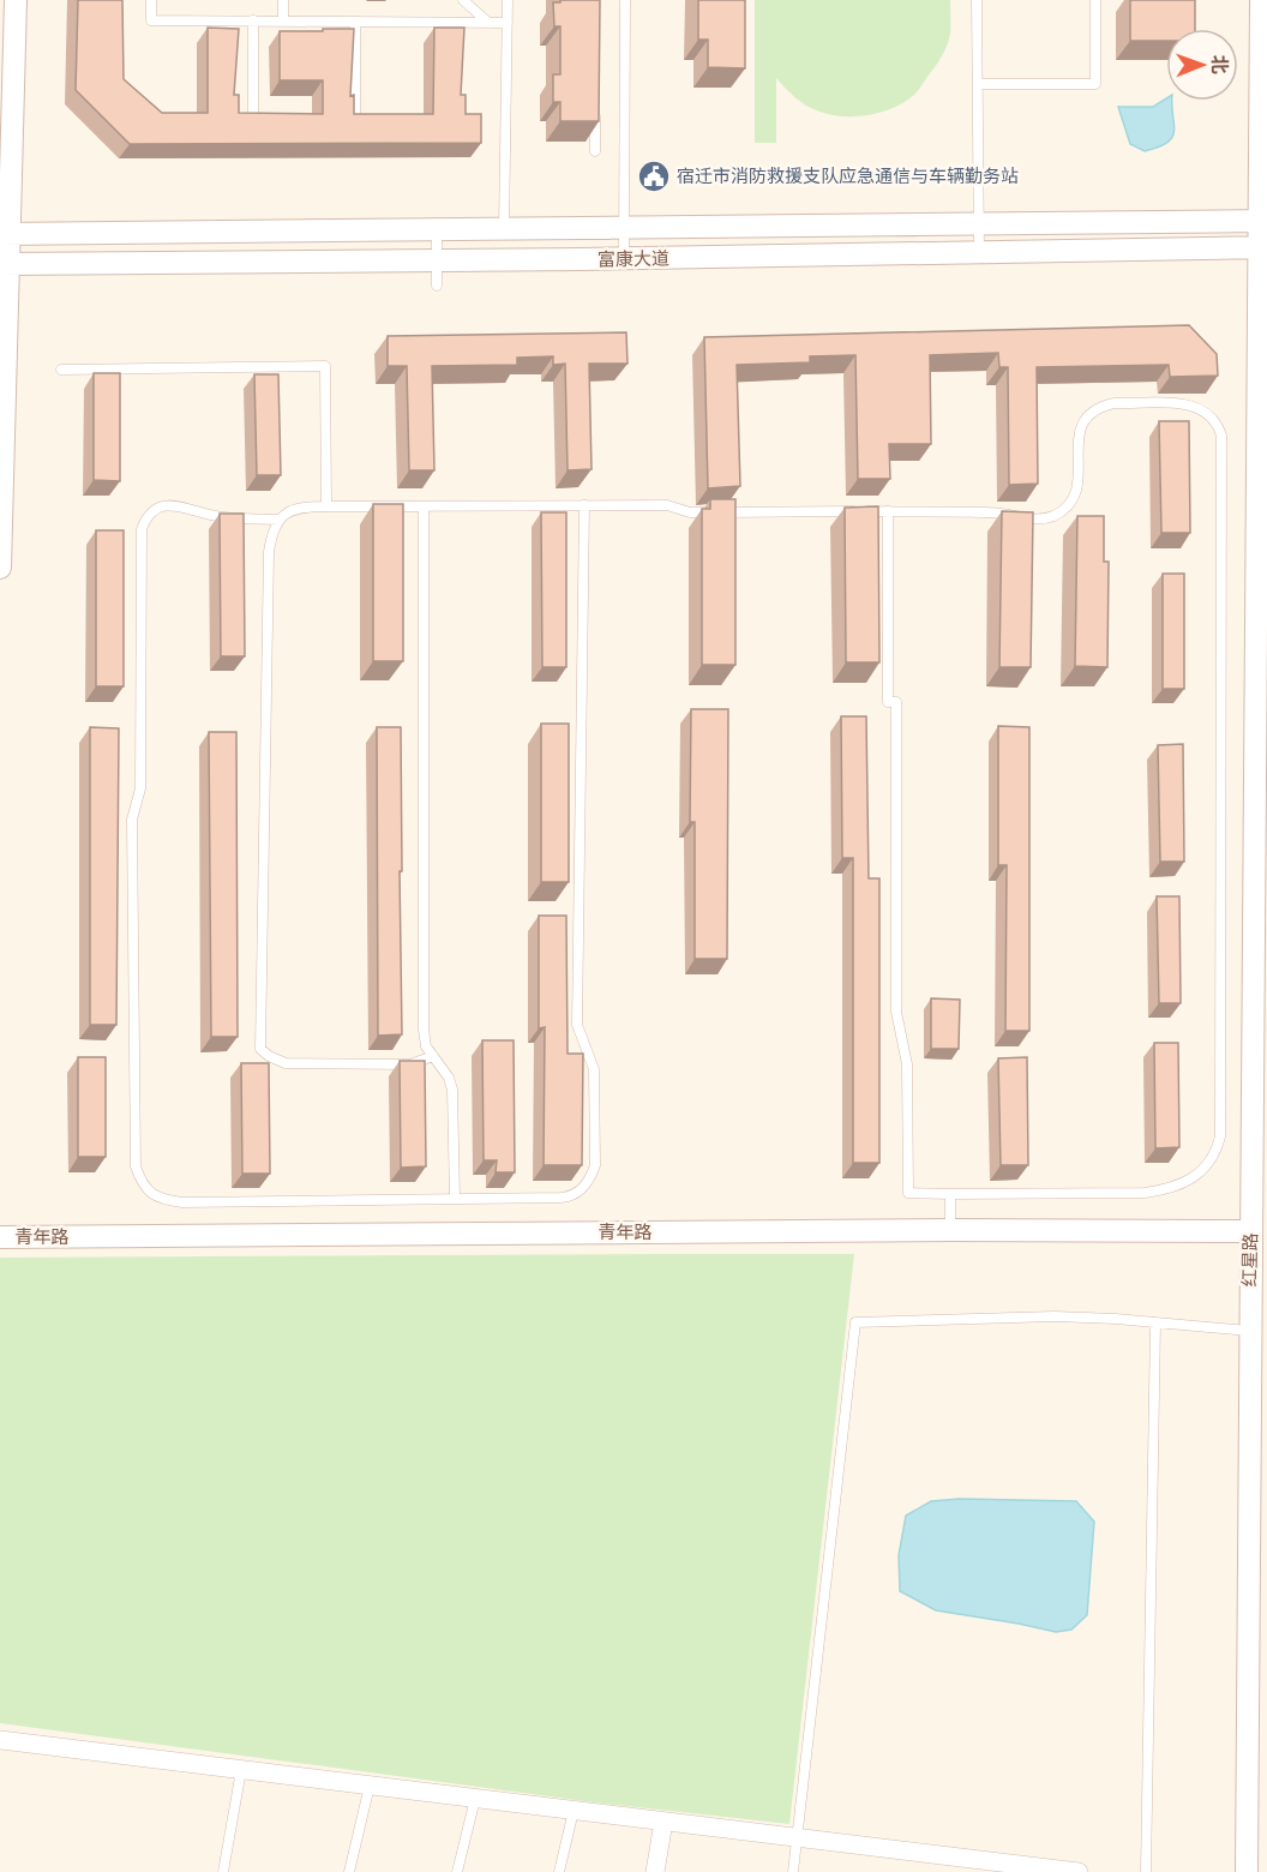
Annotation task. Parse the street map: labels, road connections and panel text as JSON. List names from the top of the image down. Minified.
{"streets":{"street":["富康大道","青年路","红星路"]},"crossings":[["富康大道","红星路"],["青年路","红星路"]],"places":{"public building":["宿迁市消防救援支队应急通信与车辆勤务站"]},"north":"right"}
